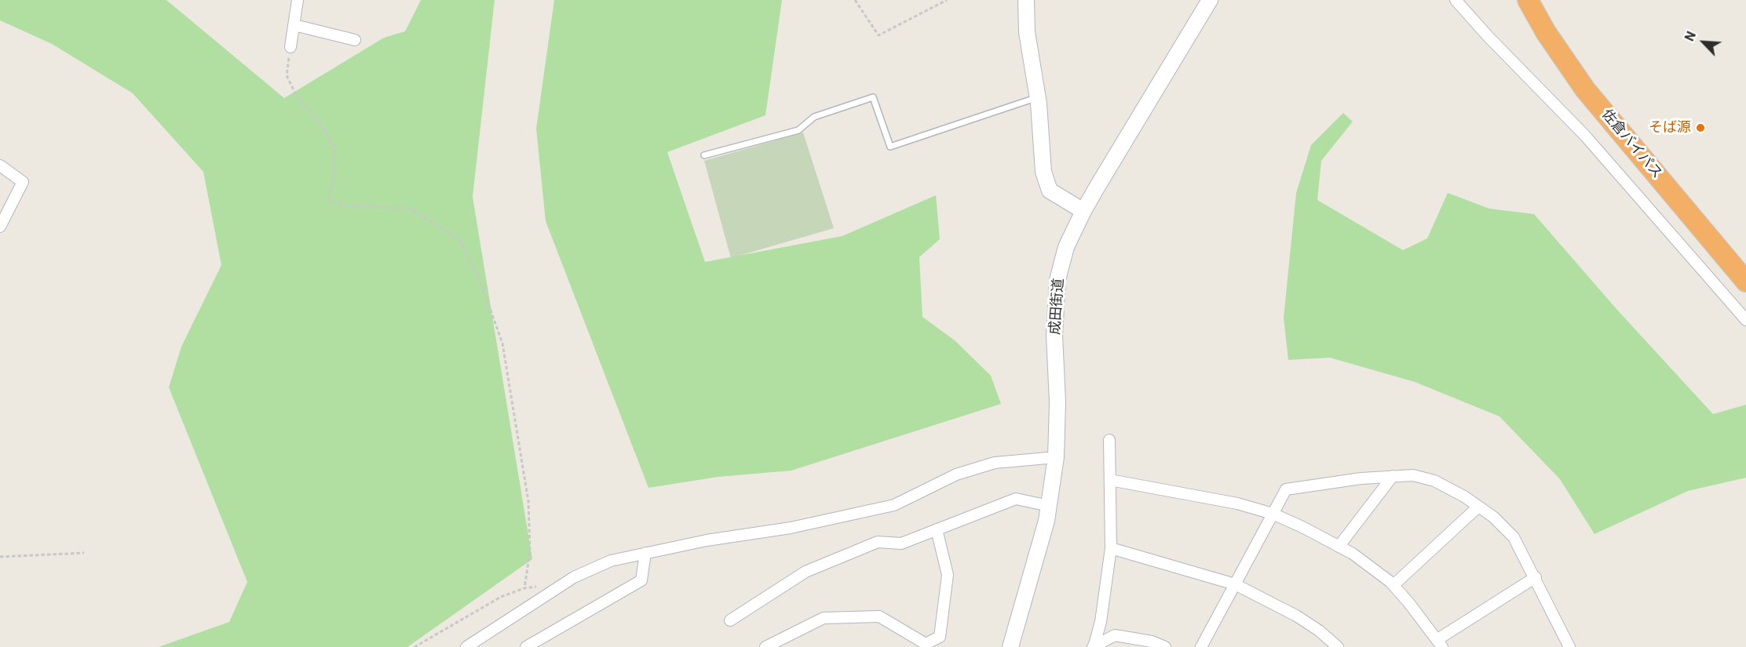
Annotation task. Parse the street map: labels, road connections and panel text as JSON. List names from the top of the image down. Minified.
{"streets":{"highway":["佐倉バイパス"],"street":["成田街道"]},"places":["そば源"],"north":"top left"}
